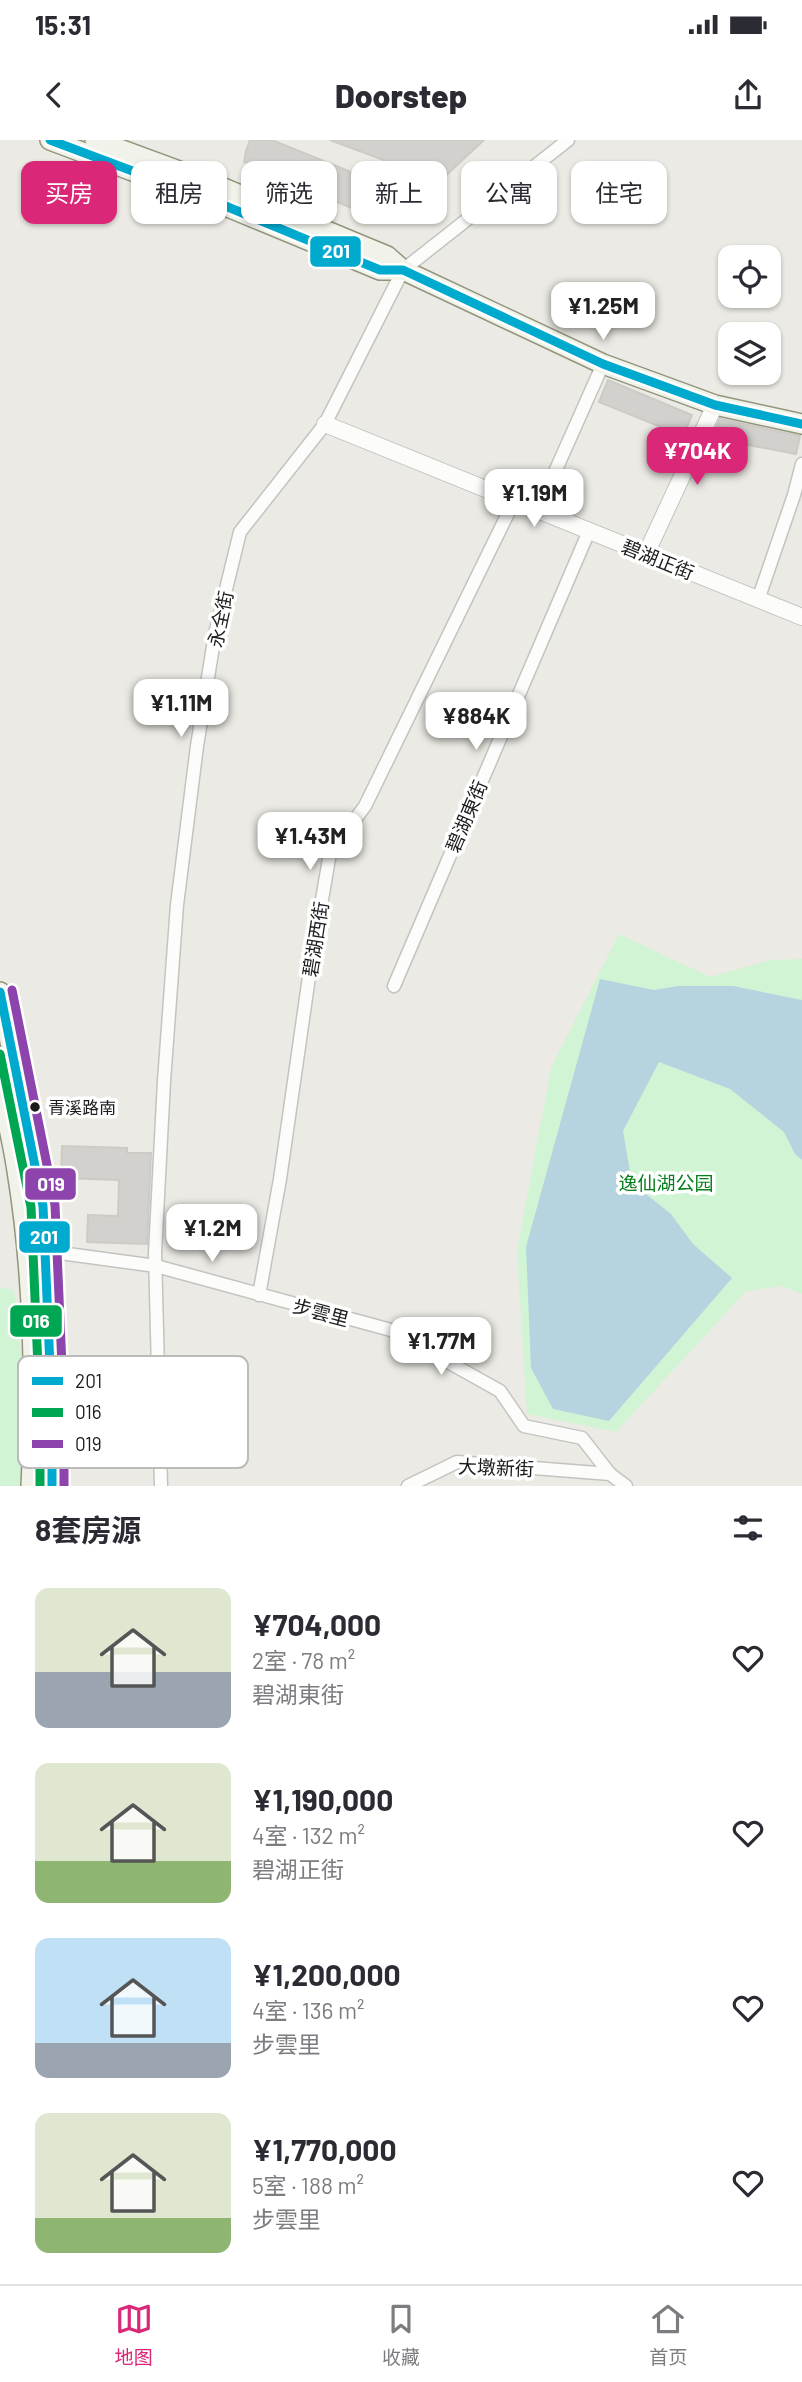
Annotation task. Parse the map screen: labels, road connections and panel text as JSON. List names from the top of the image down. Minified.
{"streets":{"street":["碧湖正街","永全街","碧湖東街","碧湖西街","步雲里","大墩新街"]},"crossings":[["碧湖正街","永全街"],["碧湖正街","碧湖東街"],["碧湖正街","碧湖西街"],["永全街","步雲里"],["碧湖西街","步雲里"],["步雲里","大墩新街"]],"parks":["逸仙湖公园"],"places":["青溪路南"],"lines":["transit line 201","transit line 019","transit line 016"],"legend":["201","016","019"],"page":{"status":"15:31","header":"Doorstep","chip":["买房","租房","筛选","新上","公寓","住宅"],"price":["¥1.25M","¥704K","¥1.19M","¥1.11M","¥884K","¥1.43M","¥1.2M","¥1.77M"],"heading":"8套房源","list":[{"name":"¥704,000","note":"2室 · 78 m² · 碧湖東街"},{"name":"¥1,190,000","note":"4室 · 132 m² · 碧湖正街"},{"name":"¥1,200,000","note":"4室 · 136 m² · 步雲里"},{"name":"¥1,770,000","note":"5室 · 188 m² · 步雲里"}],"tabs":["地图","收藏","首页"]}}
